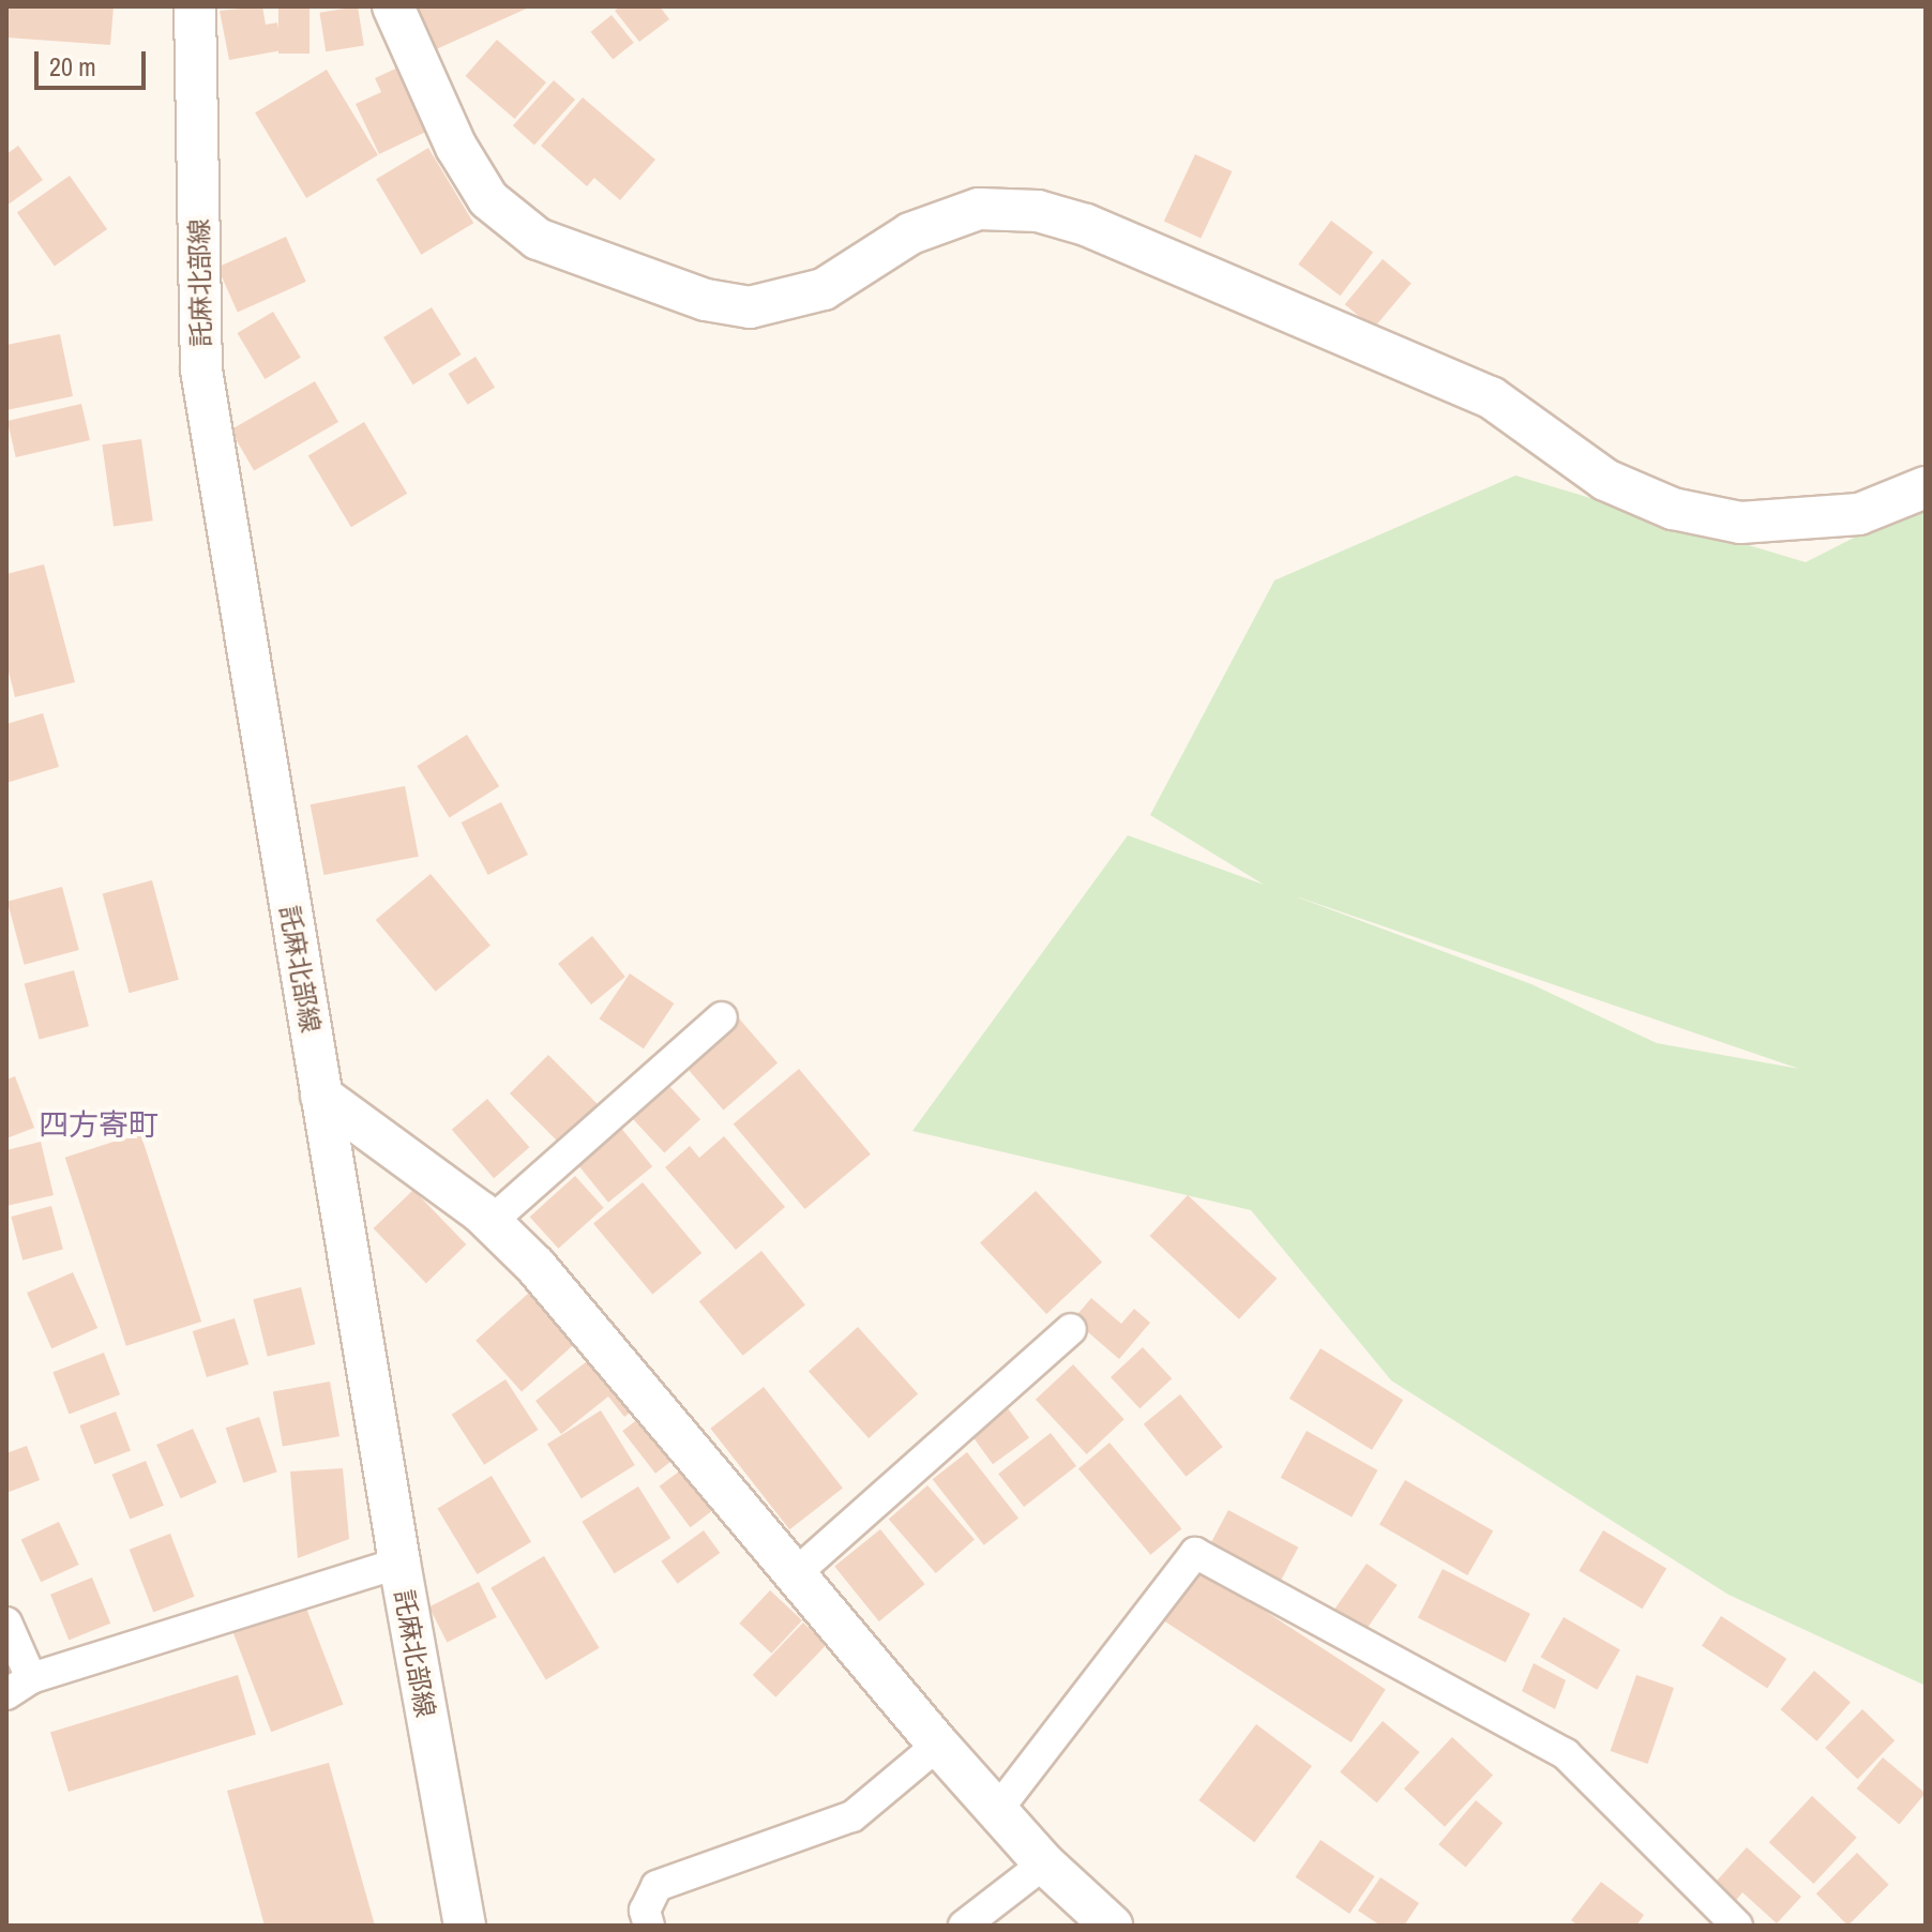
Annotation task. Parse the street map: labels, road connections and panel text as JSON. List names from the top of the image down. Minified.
{"streets":{"street":["託麻北部線"]},"districts":["四方寄町"],"scale_bar":"20 m"}
